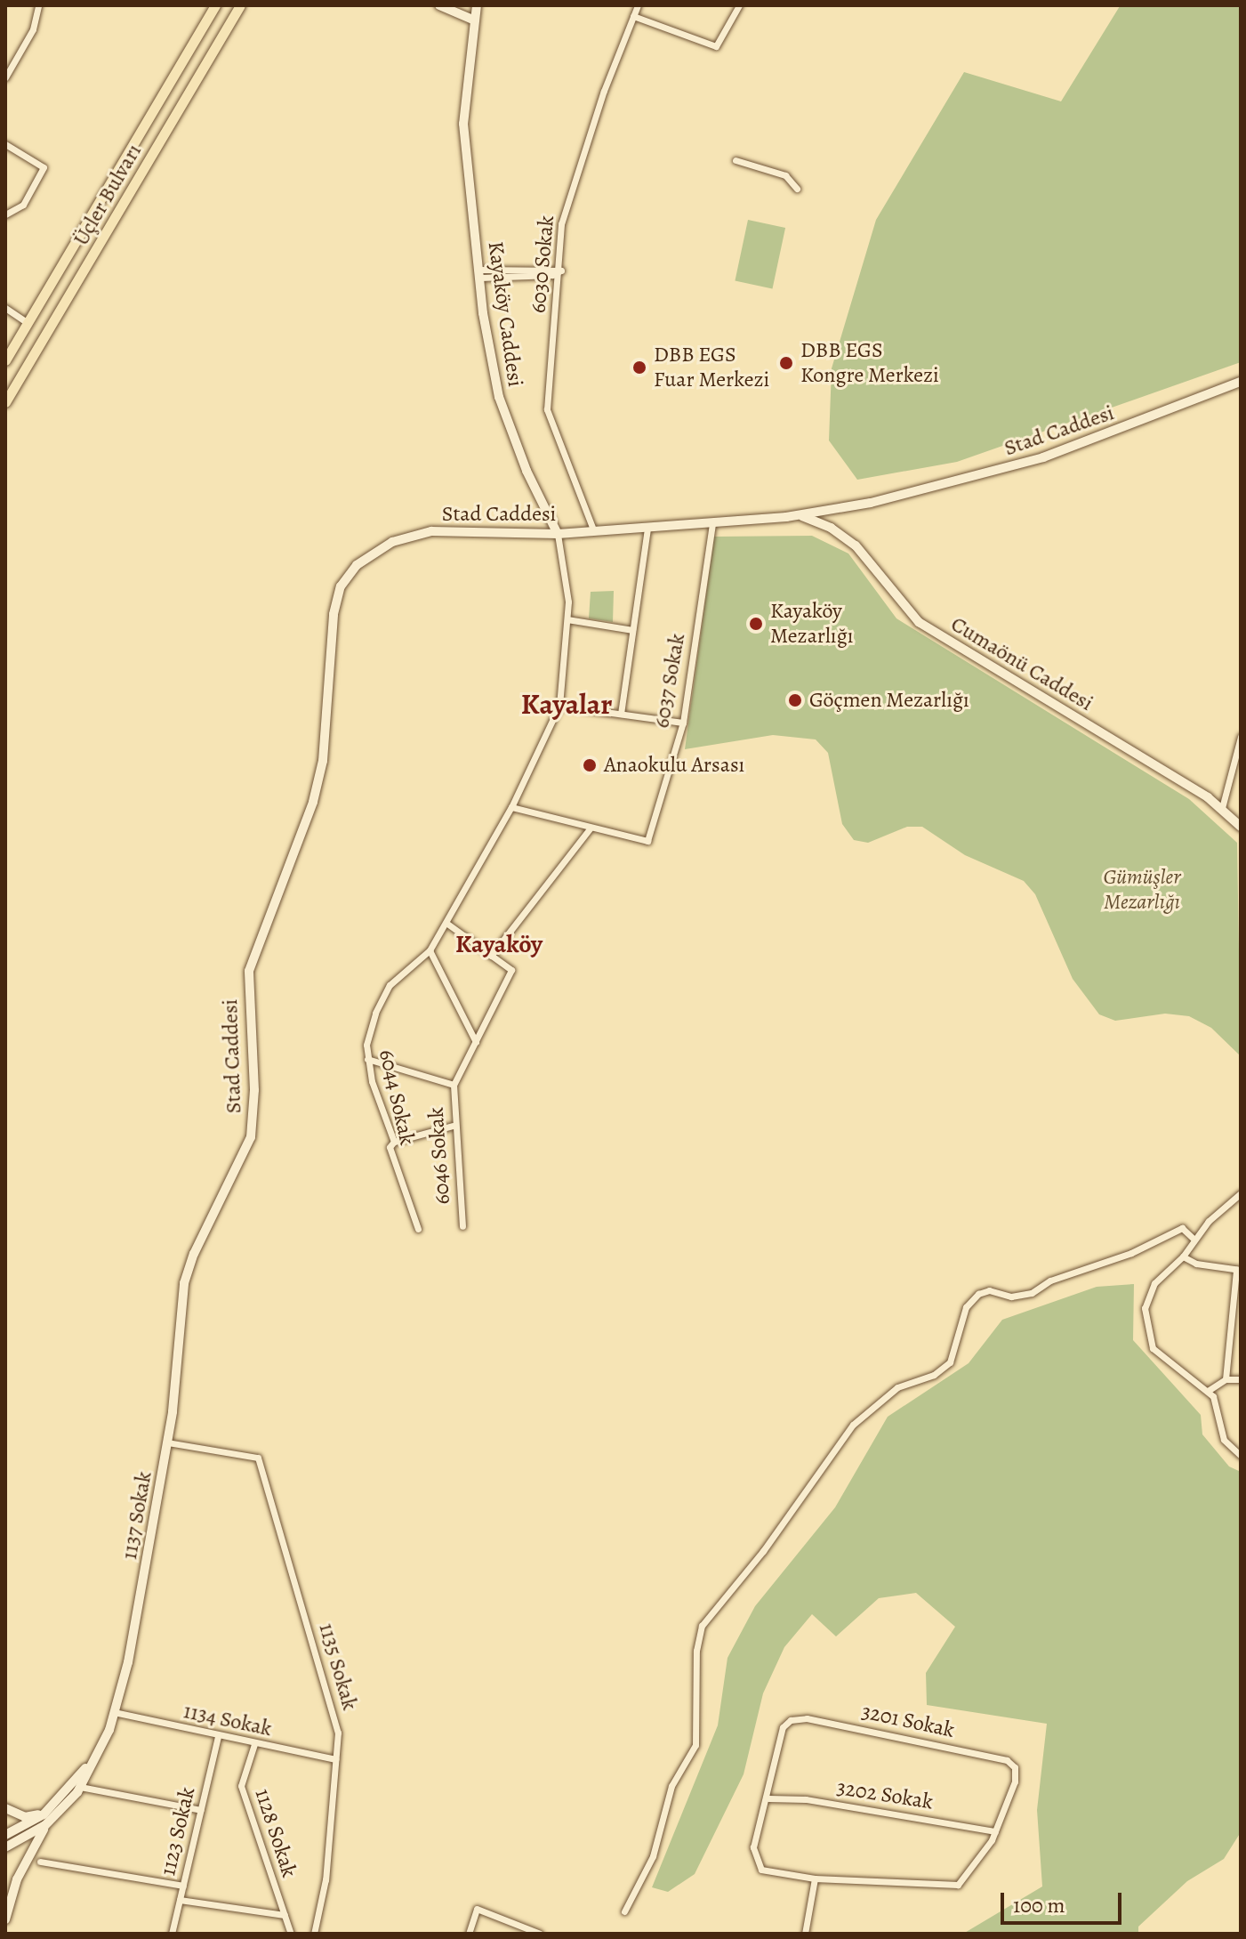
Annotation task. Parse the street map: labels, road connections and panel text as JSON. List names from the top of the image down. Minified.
{"streets":{"main road":["Üçler Bulvarı"],"street":["6030 Sokak","Kayaköy Caddesi","Stad Caddesi","Cumaönü Caddesi","6037 Sokak","6044 Sokak","6046 Sokak","1137 Sokak","1135 Sokak","1134 Sokak","3201 Sokak","3202 Sokak","1123 Sokak","1128 Sokak"]},"crossings":[["6030 Sokak","Stad Caddesi"],["Kayaköy Caddesi","Stad Caddesi"],["Kayaköy Caddesi","6044 Sokak"],["Stad Caddesi","Cumaönü Caddesi"],["Stad Caddesi","6037 Sokak"],["Stad Caddesi","1137 Sokak"],["1137 Sokak","1135 Sokak"],["1137 Sokak","1134 Sokak"],["1135 Sokak","1134 Sokak"],["1134 Sokak","1123 Sokak"],["1134 Sokak","1128 Sokak"],["3201 Sokak","3202 Sokak"]],"districts":["Kayalar","Kayaköy"],"parks":["Gümüşler Mezarlığı"],"places":["DBB EGS Kongre Merkezi","DBB EGS Fuar Merkezi","Kayaköy Mezarlığı","Göçmen Mezarlığı","Anaokulu Arsası"],"scale_bar":"100 m"}
